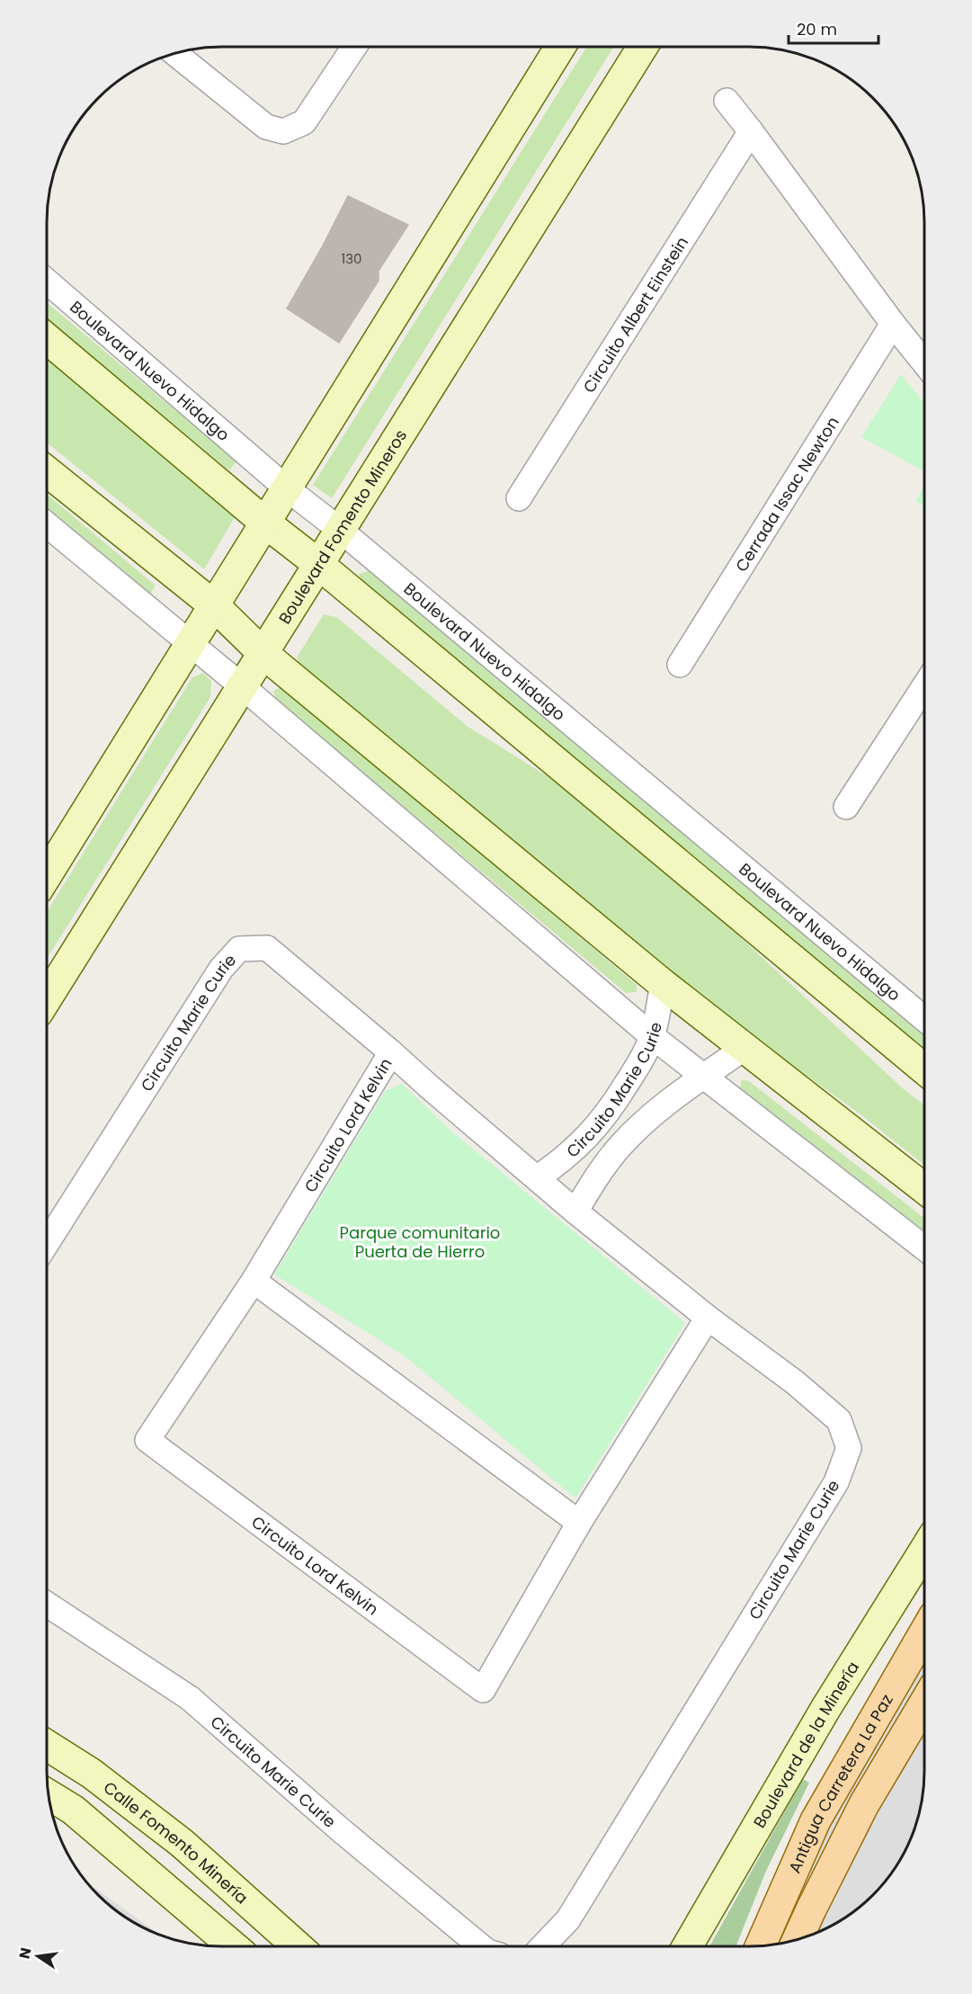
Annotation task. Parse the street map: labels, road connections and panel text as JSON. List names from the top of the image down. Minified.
{"streets":{"main road":["Antigua Carretera La Paz"],"street":["Circuito Albert Einstein","Boulevard Nuevo Hidalgo","Cerrada Issac Newton","Boulevard Fomento Mineros","Circuito Marie Curie","Circuito Lord Kelvin","Boulevard de la Minería","Calle Fomento Minería"]},"crossings":[["Boulevard Nuevo Hidalgo","Boulevard Fomento Mineros"],["Circuito Marie Curie","Circuito Lord Kelvin"]],"parks":["Parque comunitario Puerta de Hierro"],"house_numbers":["130"],"scale_bar":"20 m","north":"left"}
